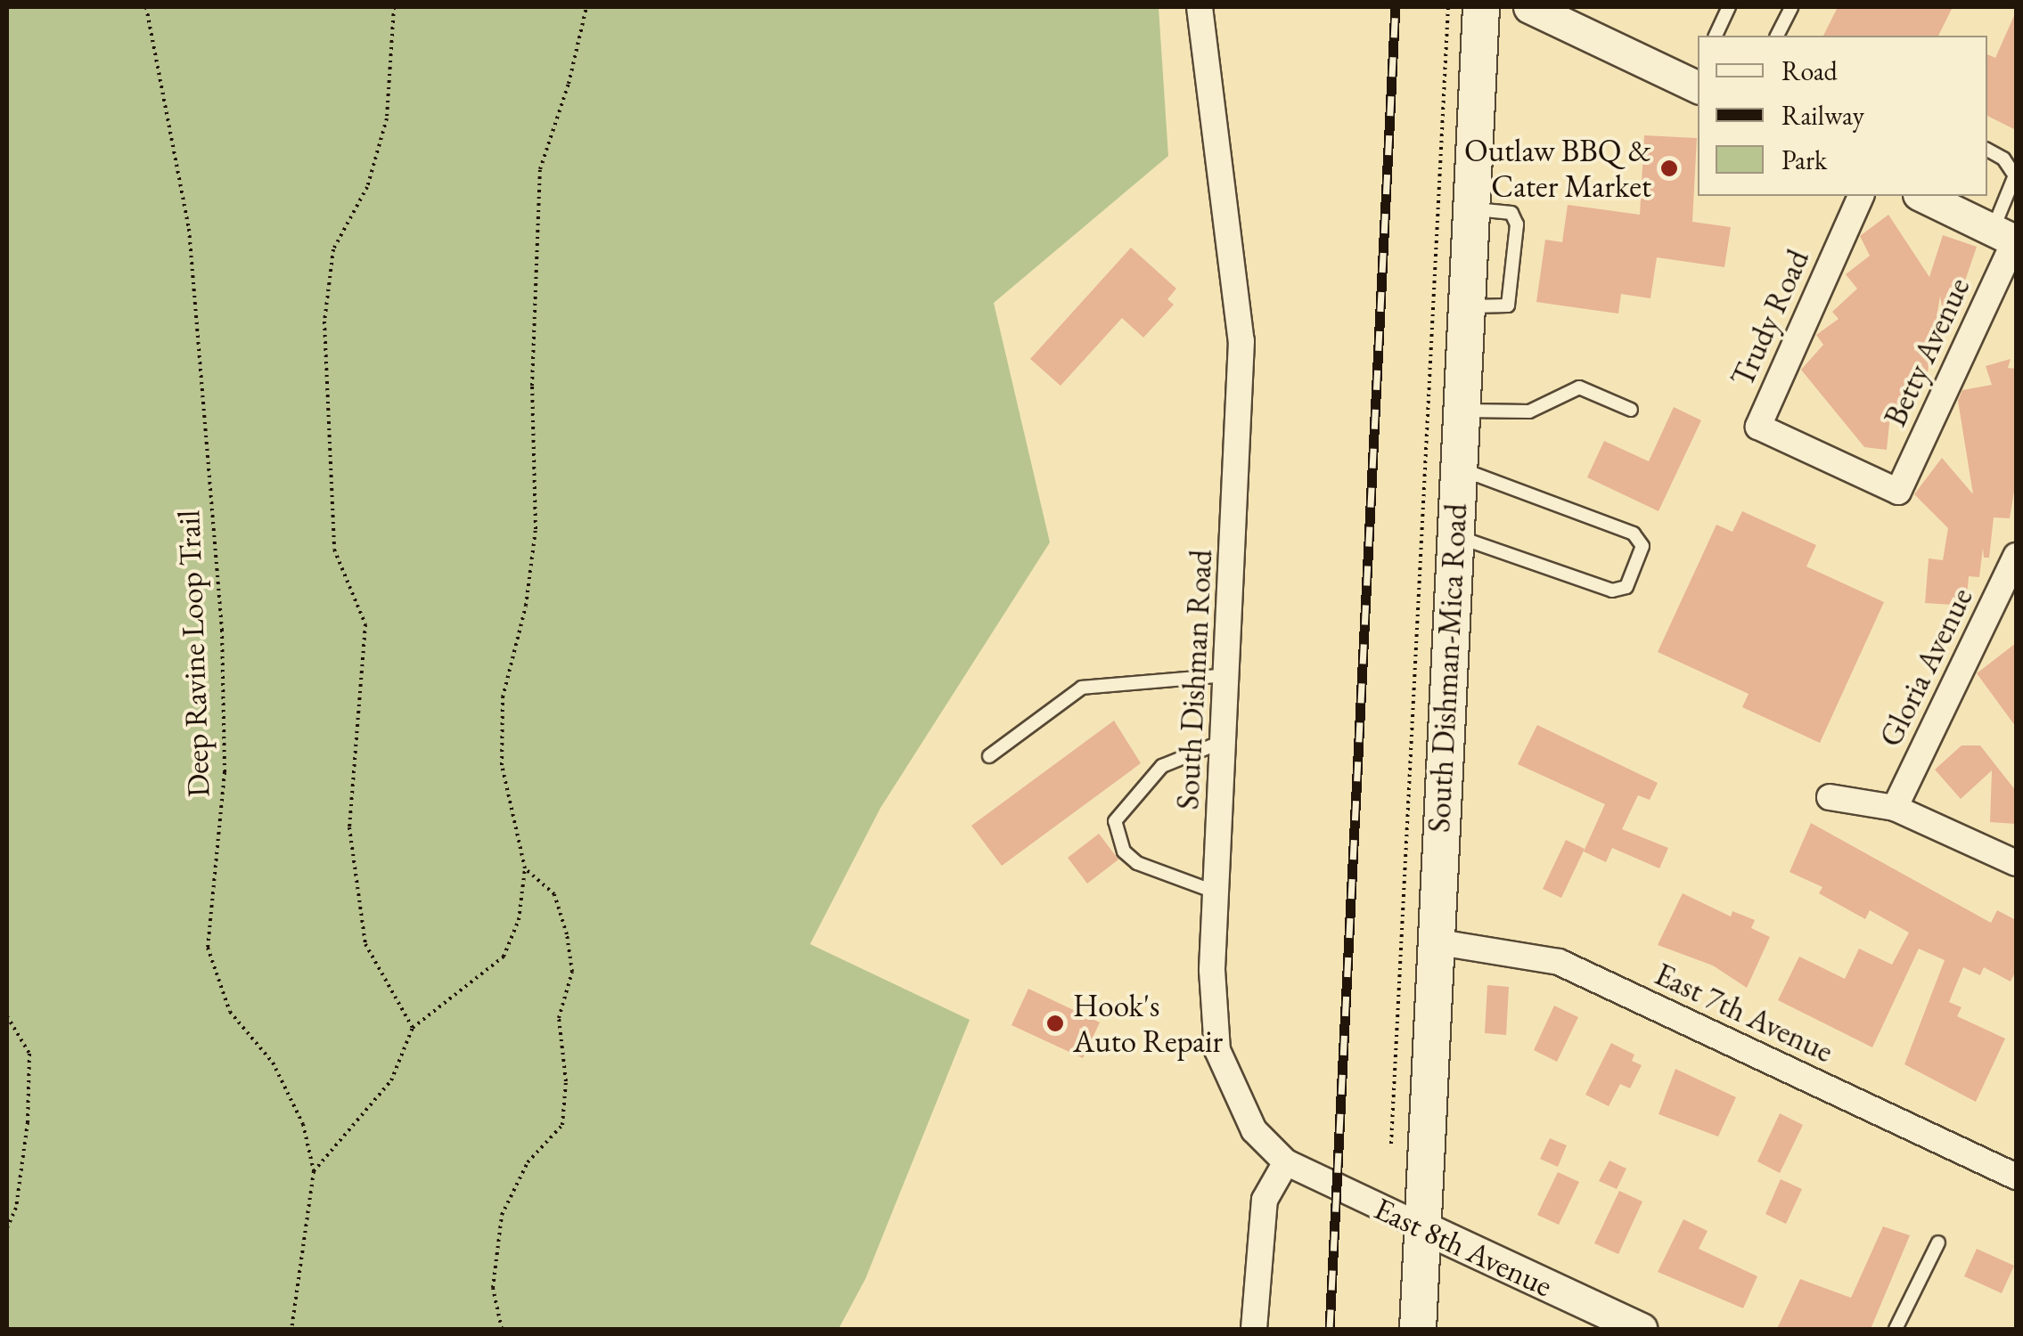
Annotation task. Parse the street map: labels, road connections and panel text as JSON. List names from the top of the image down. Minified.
{"streets":{"main road":["South Dishman-Mica Road"],"street":["Trudy Road","Betty Avenue","Gloria Avenue","South Dishman Road","East 7th Avenue","East 8th Avenue"],"path":["Deep Ravine Loop Trail"]},"crossings":[["Trudy Road","Betty Avenue"],["South Dishman-Mica Road","East 7th Avenue"],["South Dishman-Mica Road","East 8th Avenue"],["South Dishman Road","East 8th Avenue"]],"places":["Outlaw BBQ & Cater Market","Hook's Auto Repair"],"legend":["Road","Railway","Park"]}
